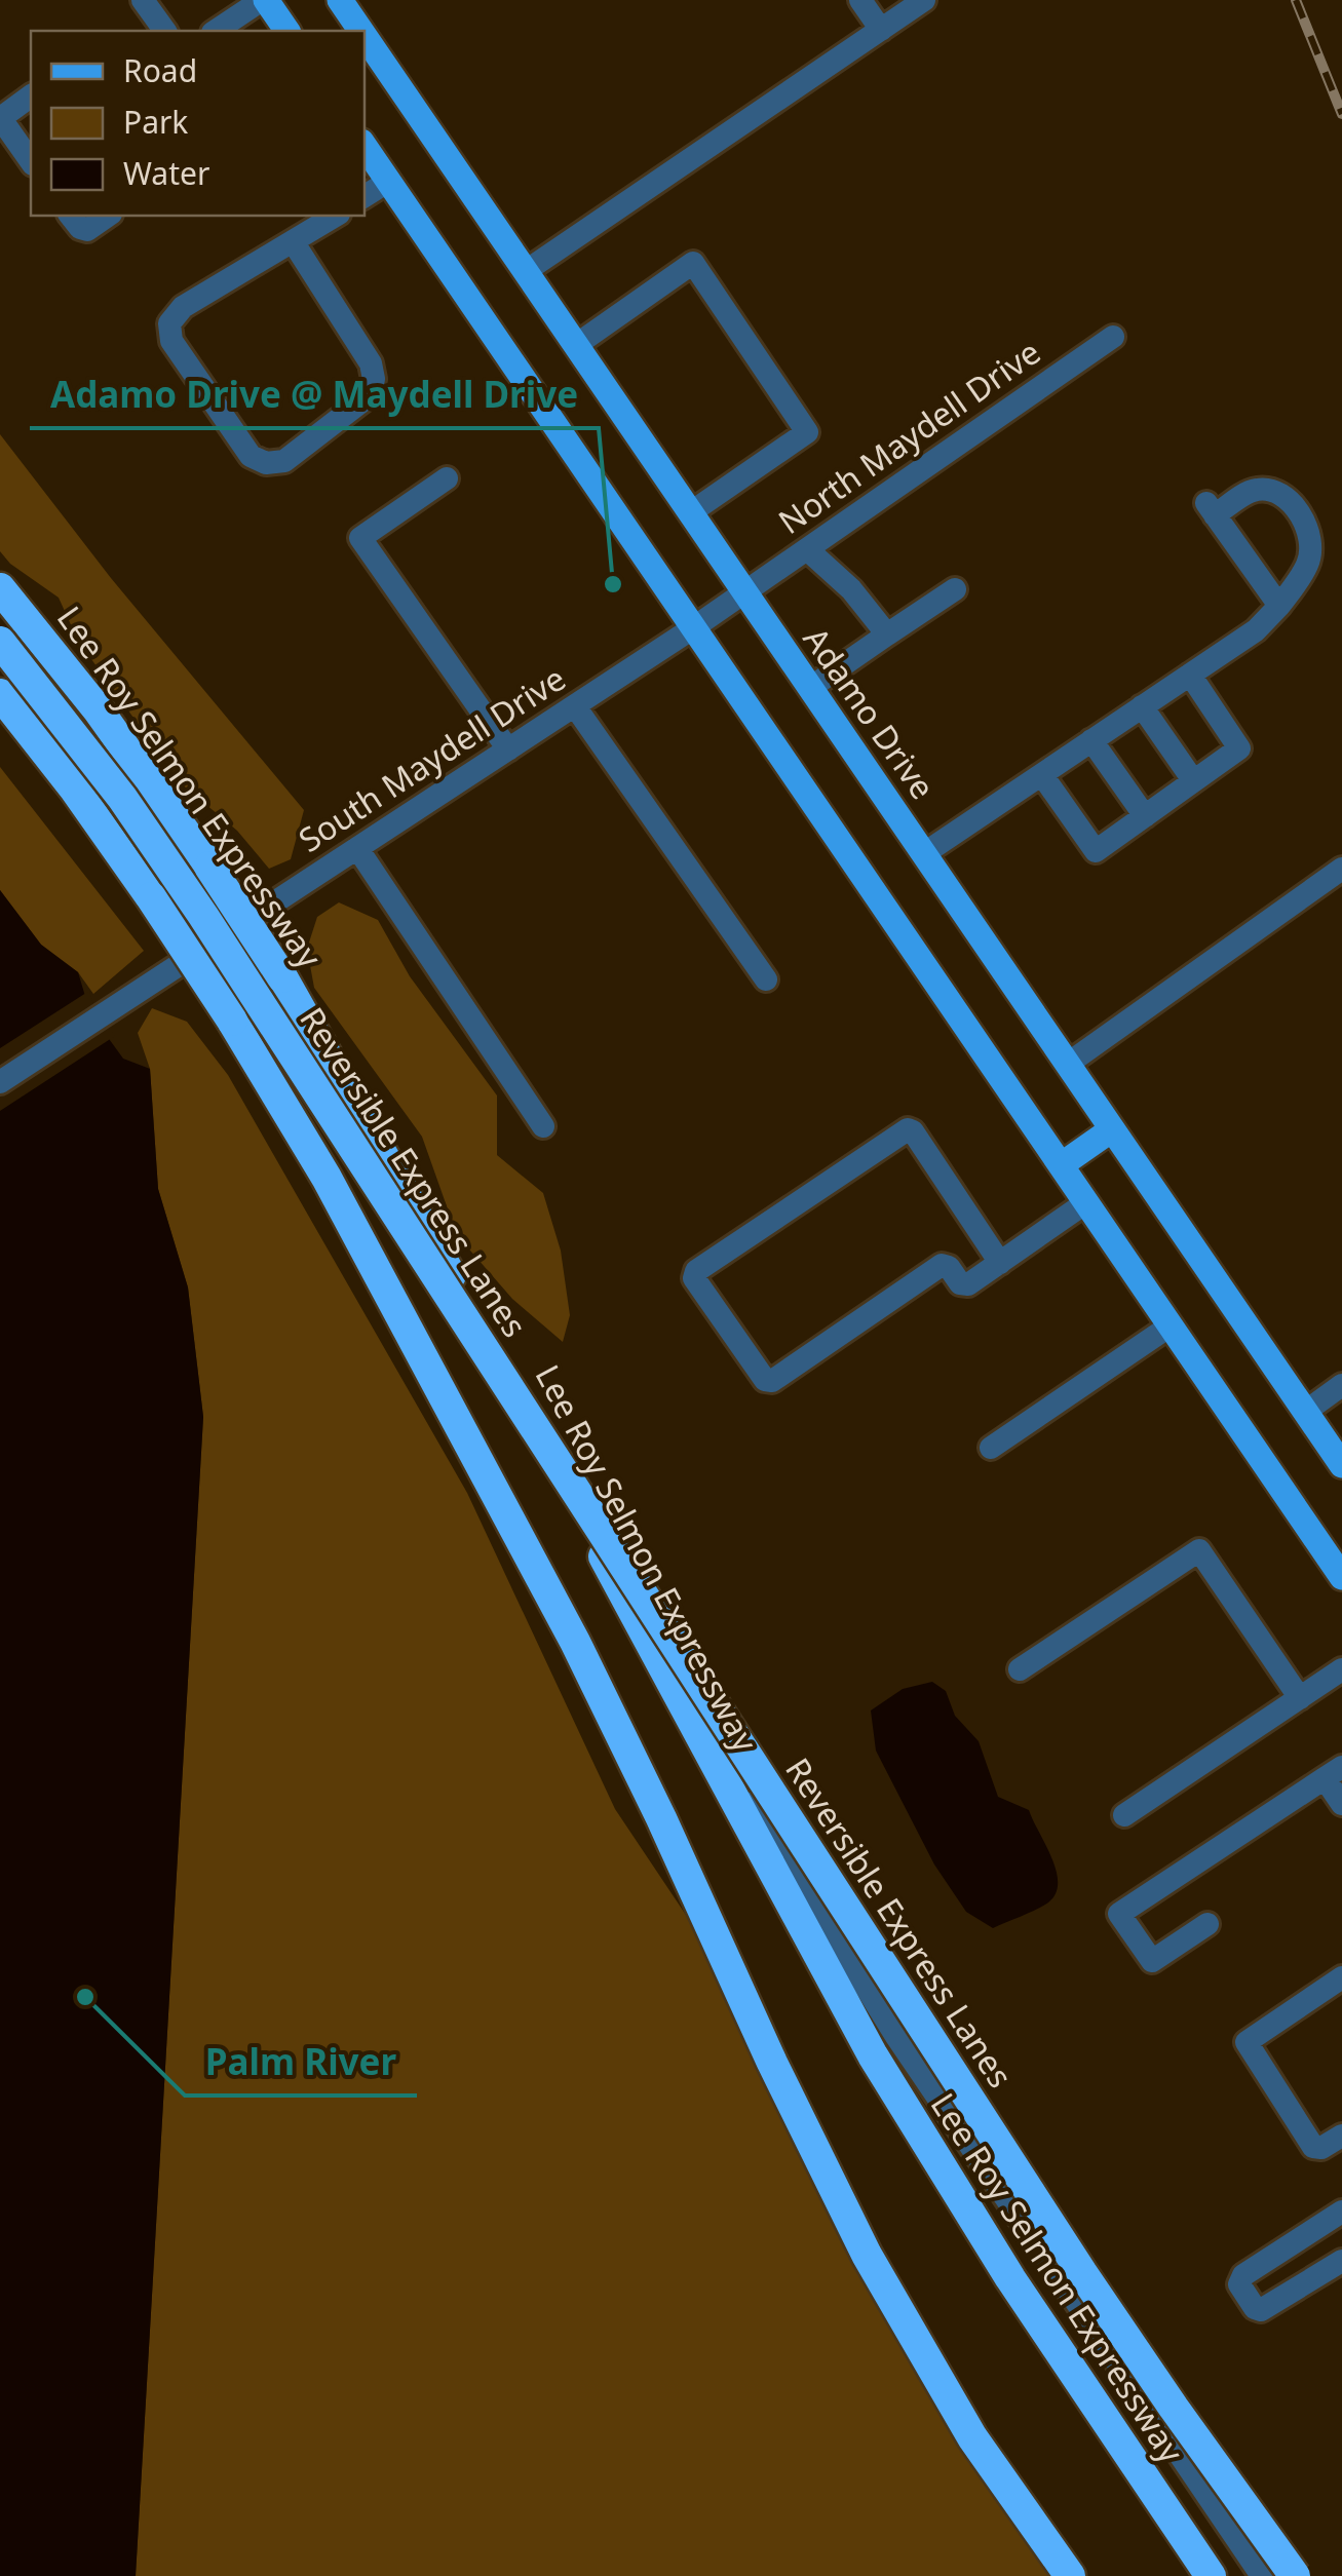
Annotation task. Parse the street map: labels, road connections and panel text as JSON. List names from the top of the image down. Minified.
{"streets":{"highway":["Lee Roy Selmon Expressway","Reversible Express Lanes"],"main road":["Adamo Drive"],"street":["North Maydell Drive","South Maydell Drive"]},"crossings":[["North Maydell Drive","Adamo Drive"],["North Maydell Drive","South Maydell Drive"],["Adamo Drive","South Maydell Drive"]],"places":["Adamo Drive @ Maydell Drive","Palm River"],"legend":["Road","Park","Water"]}
